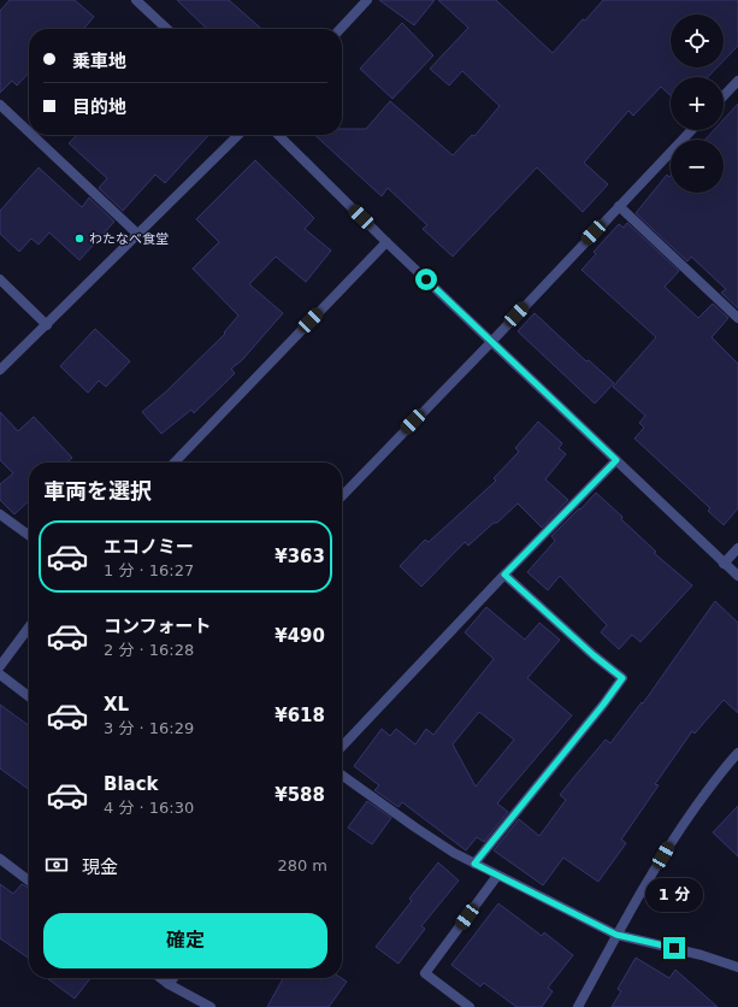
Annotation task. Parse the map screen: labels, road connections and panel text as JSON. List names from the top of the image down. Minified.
{"places":["わたなべ食堂"],"page":{"map_buttons":["+","−"],"banner":["乗車地","目的地"],"heading":"車両を選択","list":[{"name":"エコノミー","note":"1 分 · 16:27","value":"¥363"},{"name":"コンフォート","note":"2 分 · 16:28","value":"¥490"},{"name":"XL","note":"3 分 · 16:29","value":"¥618"},{"name":"Black","note":"4 分 · 16:30","value":"¥588"}],"pay":["現金","280 m"],"bubble":"1 分","buttons":"確定"}}
